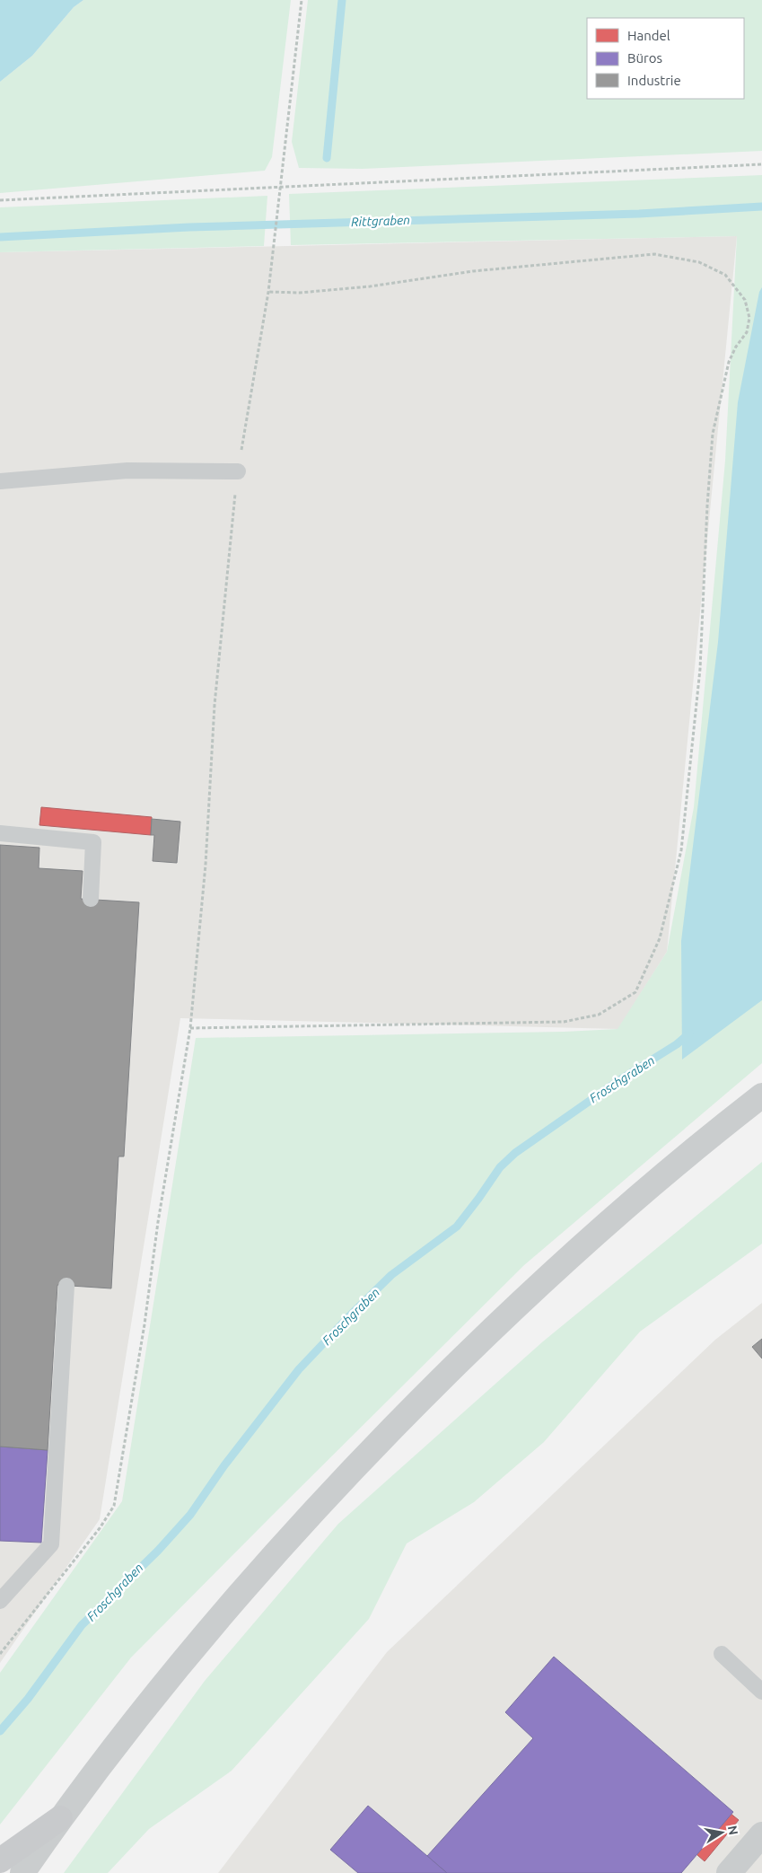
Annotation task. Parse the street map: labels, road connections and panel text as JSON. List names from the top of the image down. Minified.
{"water":["Rittgraben","Froschgraben"],"legend":["Handel","Büros","Industrie"],"north":"right"}
